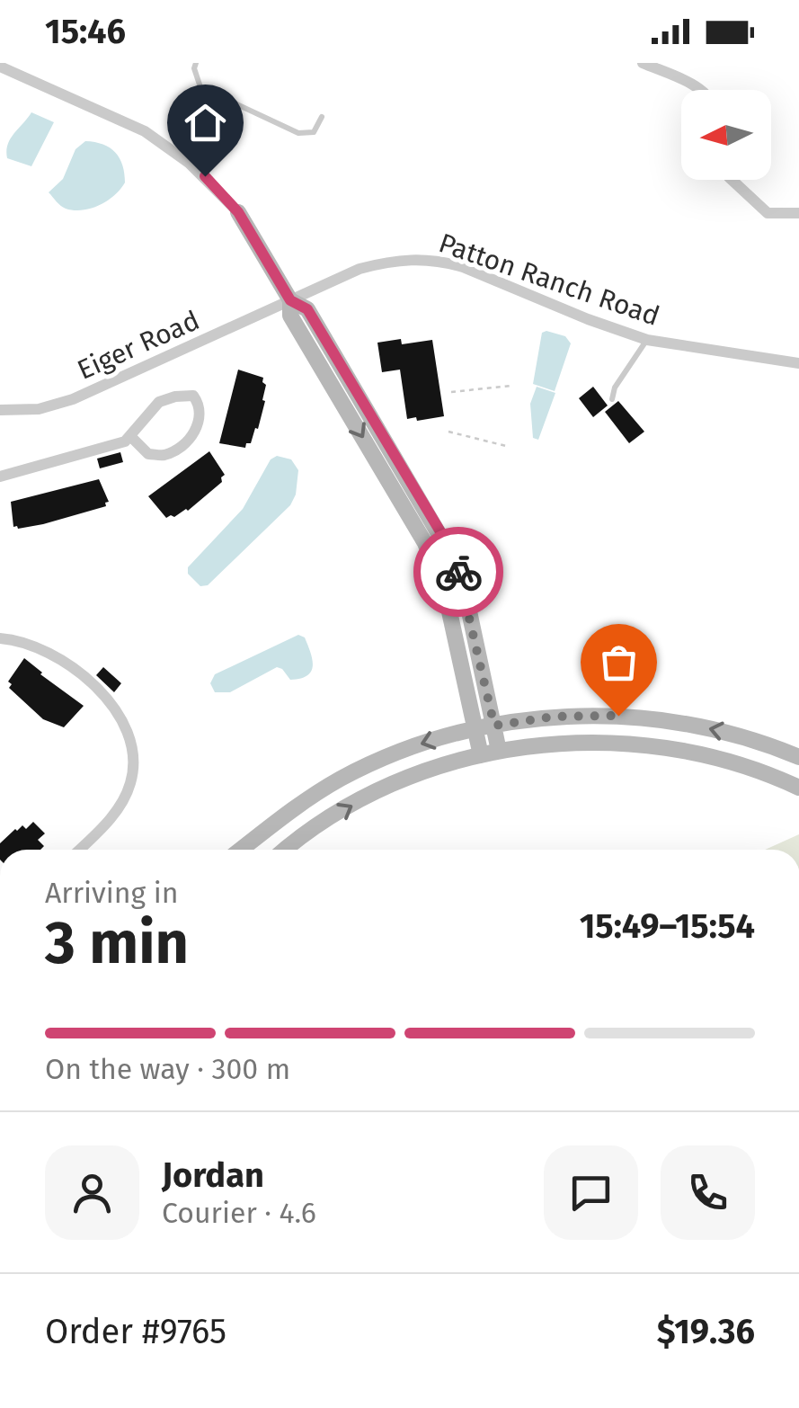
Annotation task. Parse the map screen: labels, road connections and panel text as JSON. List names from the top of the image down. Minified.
{"streets":{"street":["Patton Ranch Road","Eiger Road"]},"crossings":[["Patton Ranch Road","Eiger Road"]],"north":"left","page":{"status":"15:46","heading":["3 min","Arriving in","15:49–15:54"],"panel":["Jordan","Courier · 4.6","Order #9765","$19.36"],"bar":"On the way · 300 m"}}
